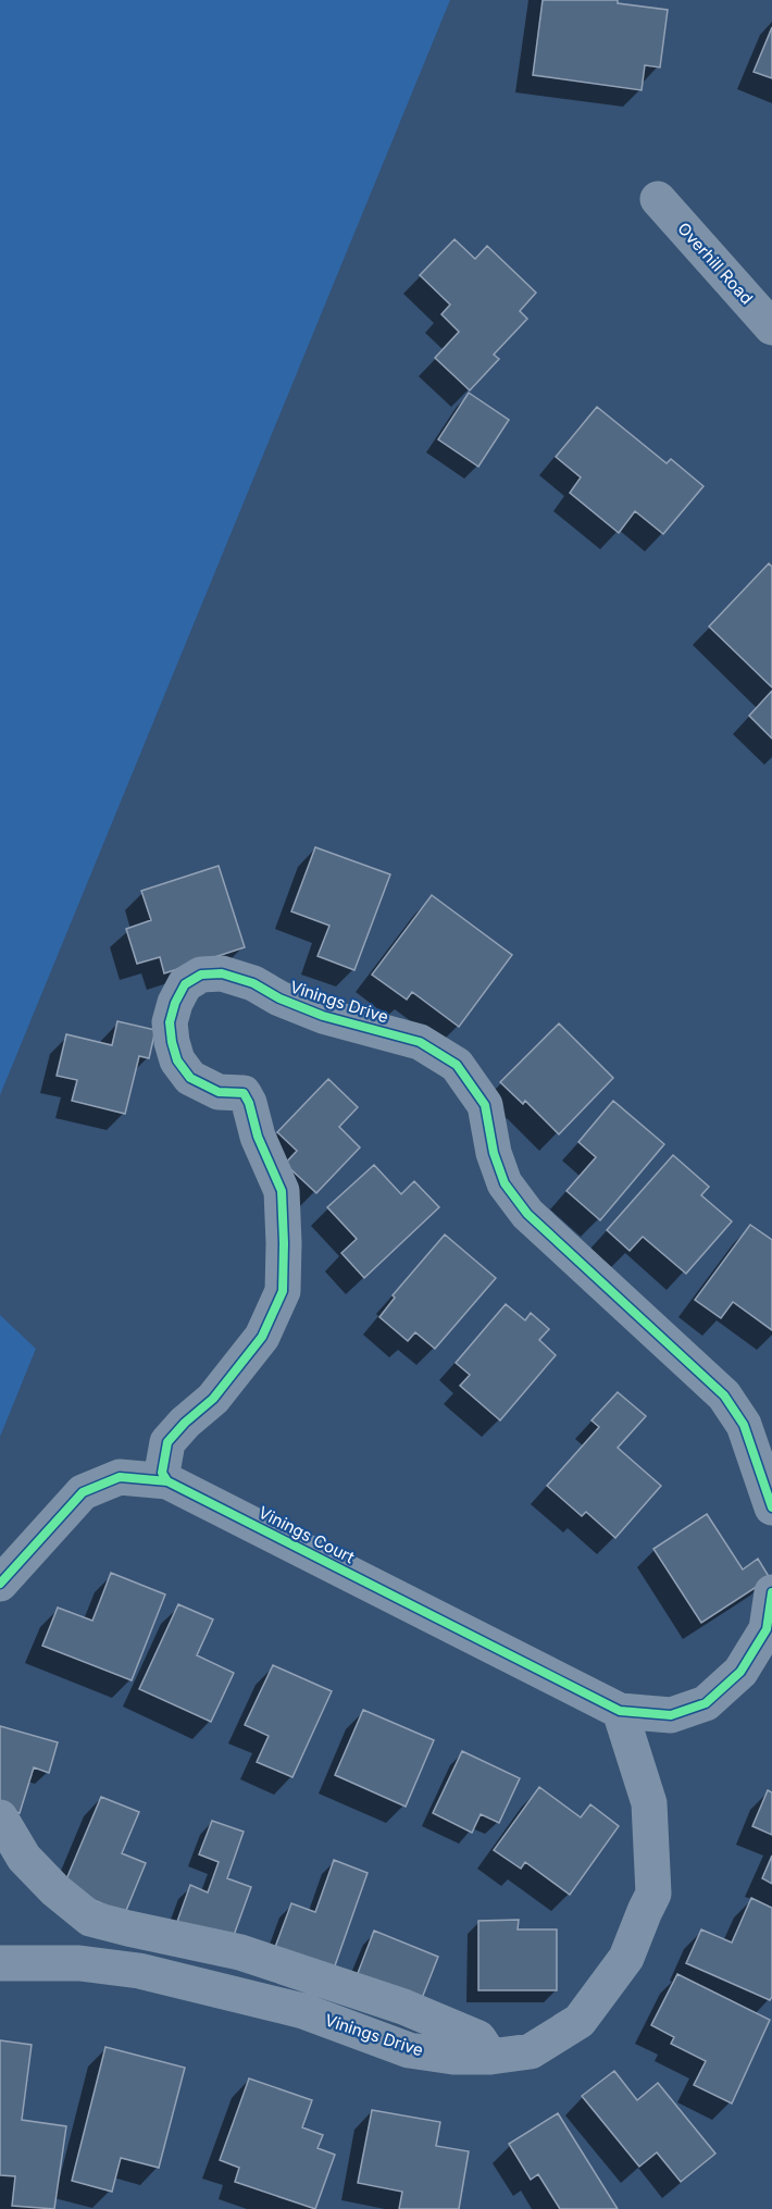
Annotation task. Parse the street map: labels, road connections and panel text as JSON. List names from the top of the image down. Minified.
{"streets":{"street":["Overhill Road","Vinings Drive","Vinings Court"]},"crossings":[["Vinings Drive","Vinings Court"]]}
